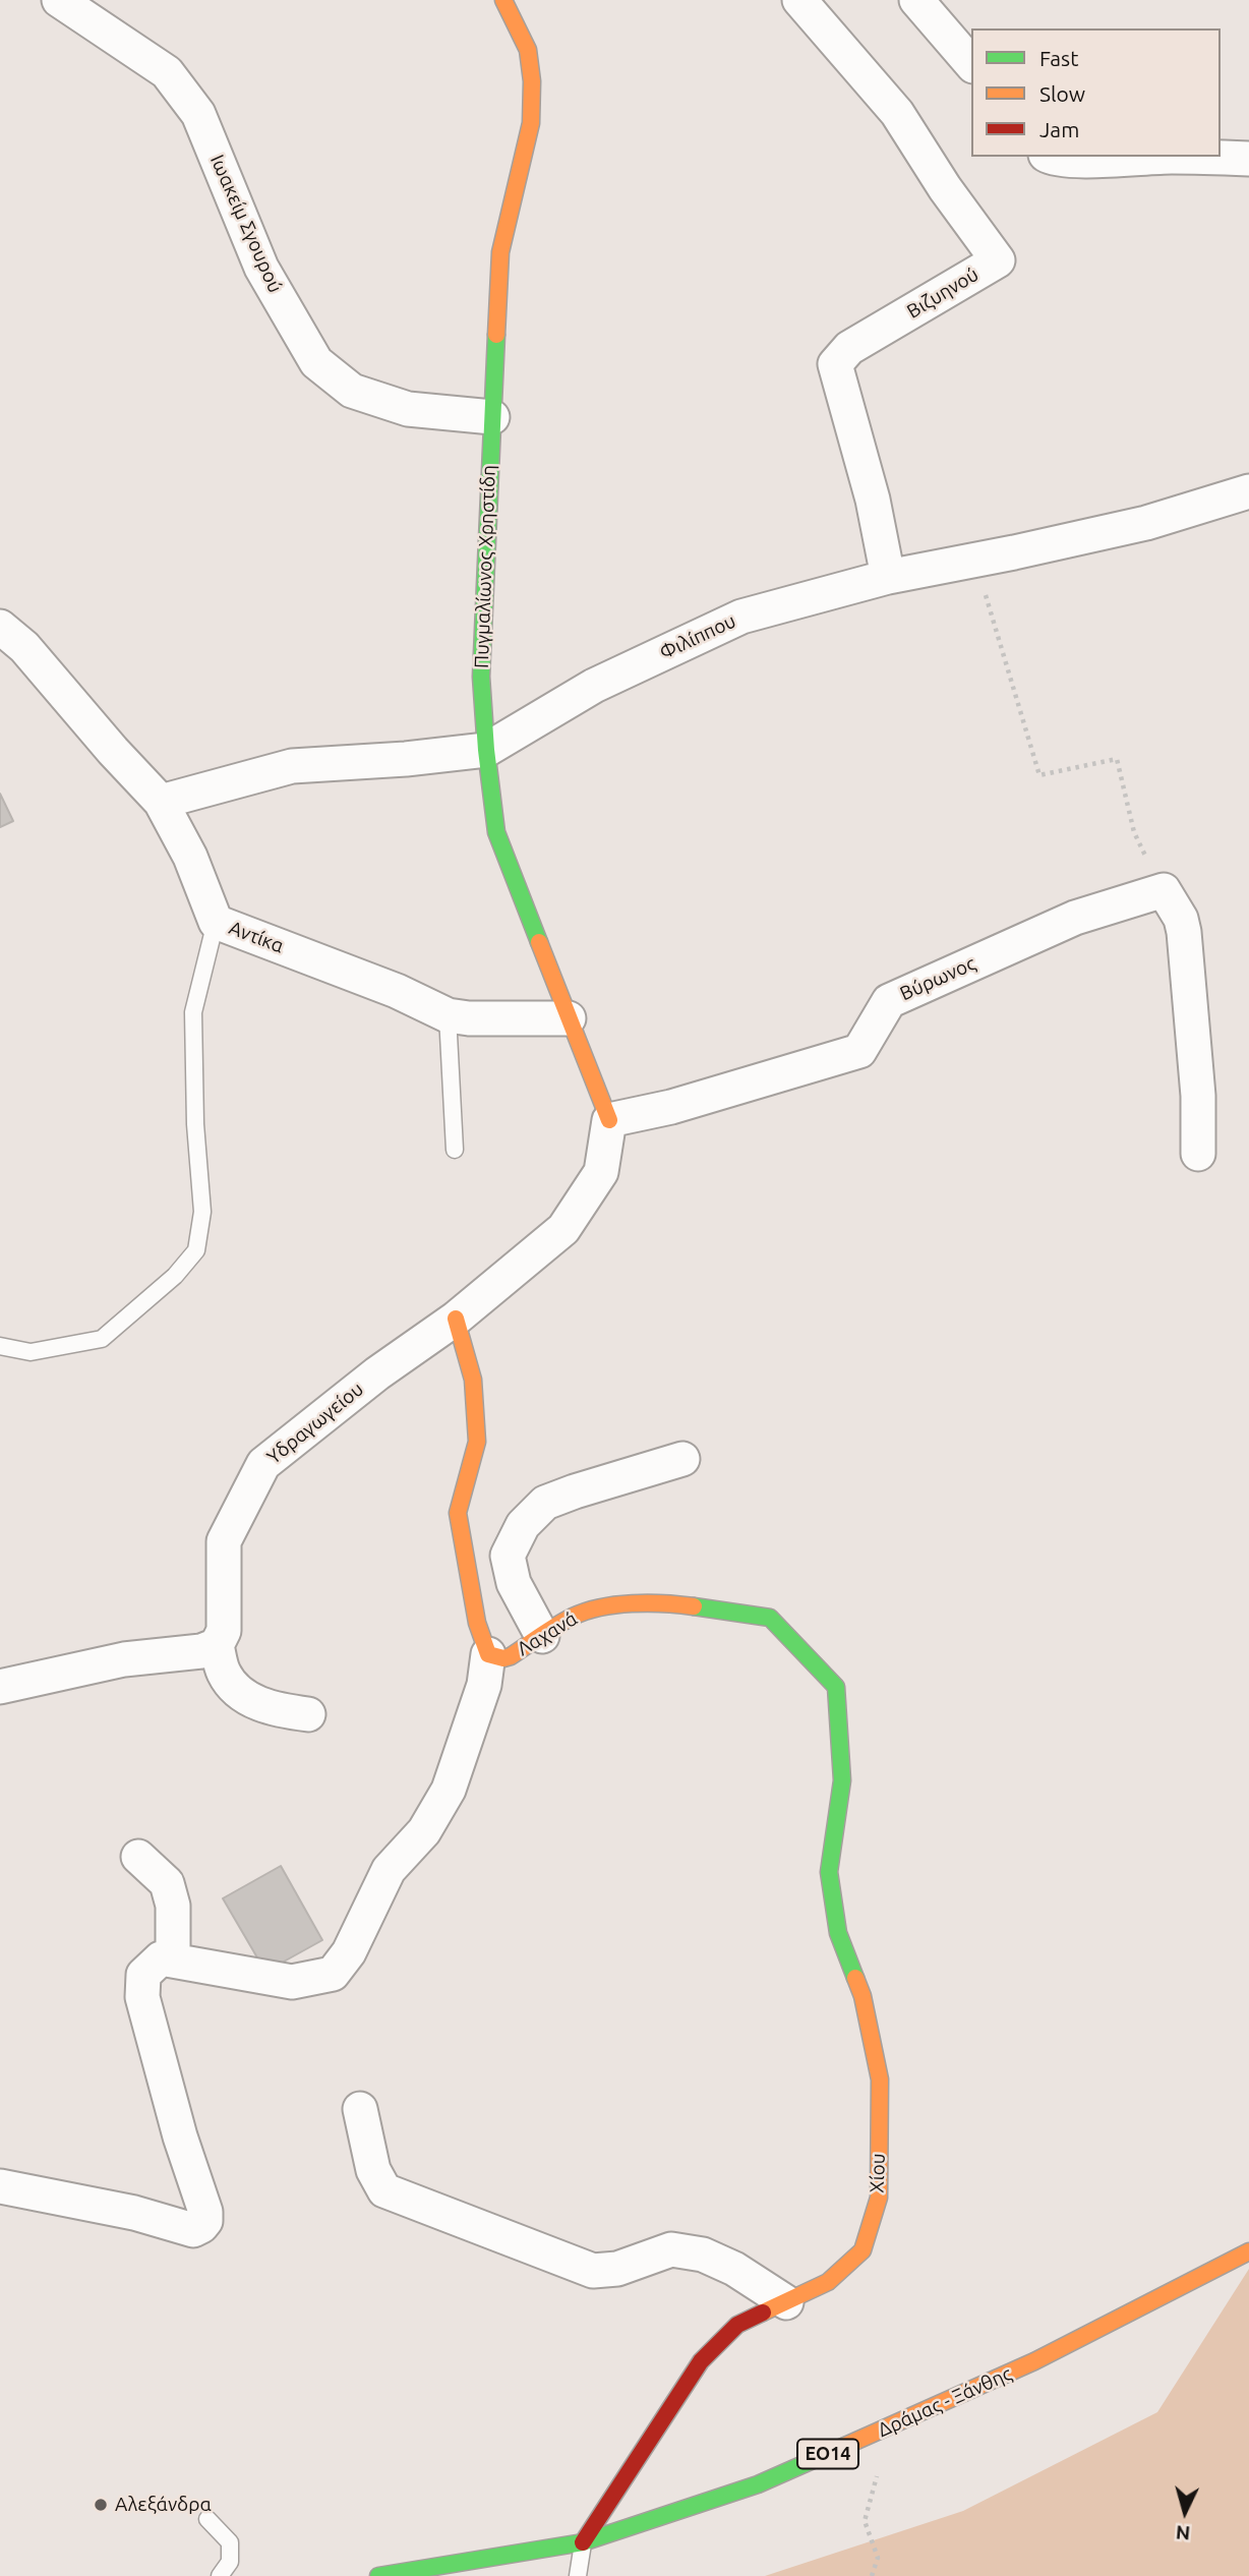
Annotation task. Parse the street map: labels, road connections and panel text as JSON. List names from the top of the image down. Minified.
{"streets":{"street":["Ιωακείμ Σγουρού","Βιζυηνού","Πυγμαλίωνος Χρηστίδη","Φιλίππου","Αντίκα","Βύρωνος","Υδραγωγείου","Λαχανά","Χίου","Δράμας - Ξάνθης","ΕΟ14"]},"crossings":[["Ιωακείμ Σγουρού","Πυγμαλίωνος Χρηστίδη"],["Βιζυηνού","Φιλίππου"],["Πυγμαλίωνος Χρηστίδη","Φιλίππου"],["Πυγμαλίωνος Χρηστίδη","Αντίκα"],["Πυγμαλίωνος Χρηστίδη","Βύρωνος"],["Πυγμαλίωνος Χρηστίδη","Υδραγωγείου"],["Φιλίππου","Αντίκα"],["Βύρωνος","Υδραγωγείου"],["Υδραγωγείου","Λαχανά"],["Λαχανά","Χίου"],["Χίου","Δράμας - Ξάνθης"]],"places":["Αλεξάνδρα"],"legend":["Fast","Slow","Jam"],"north":"bottom"}
